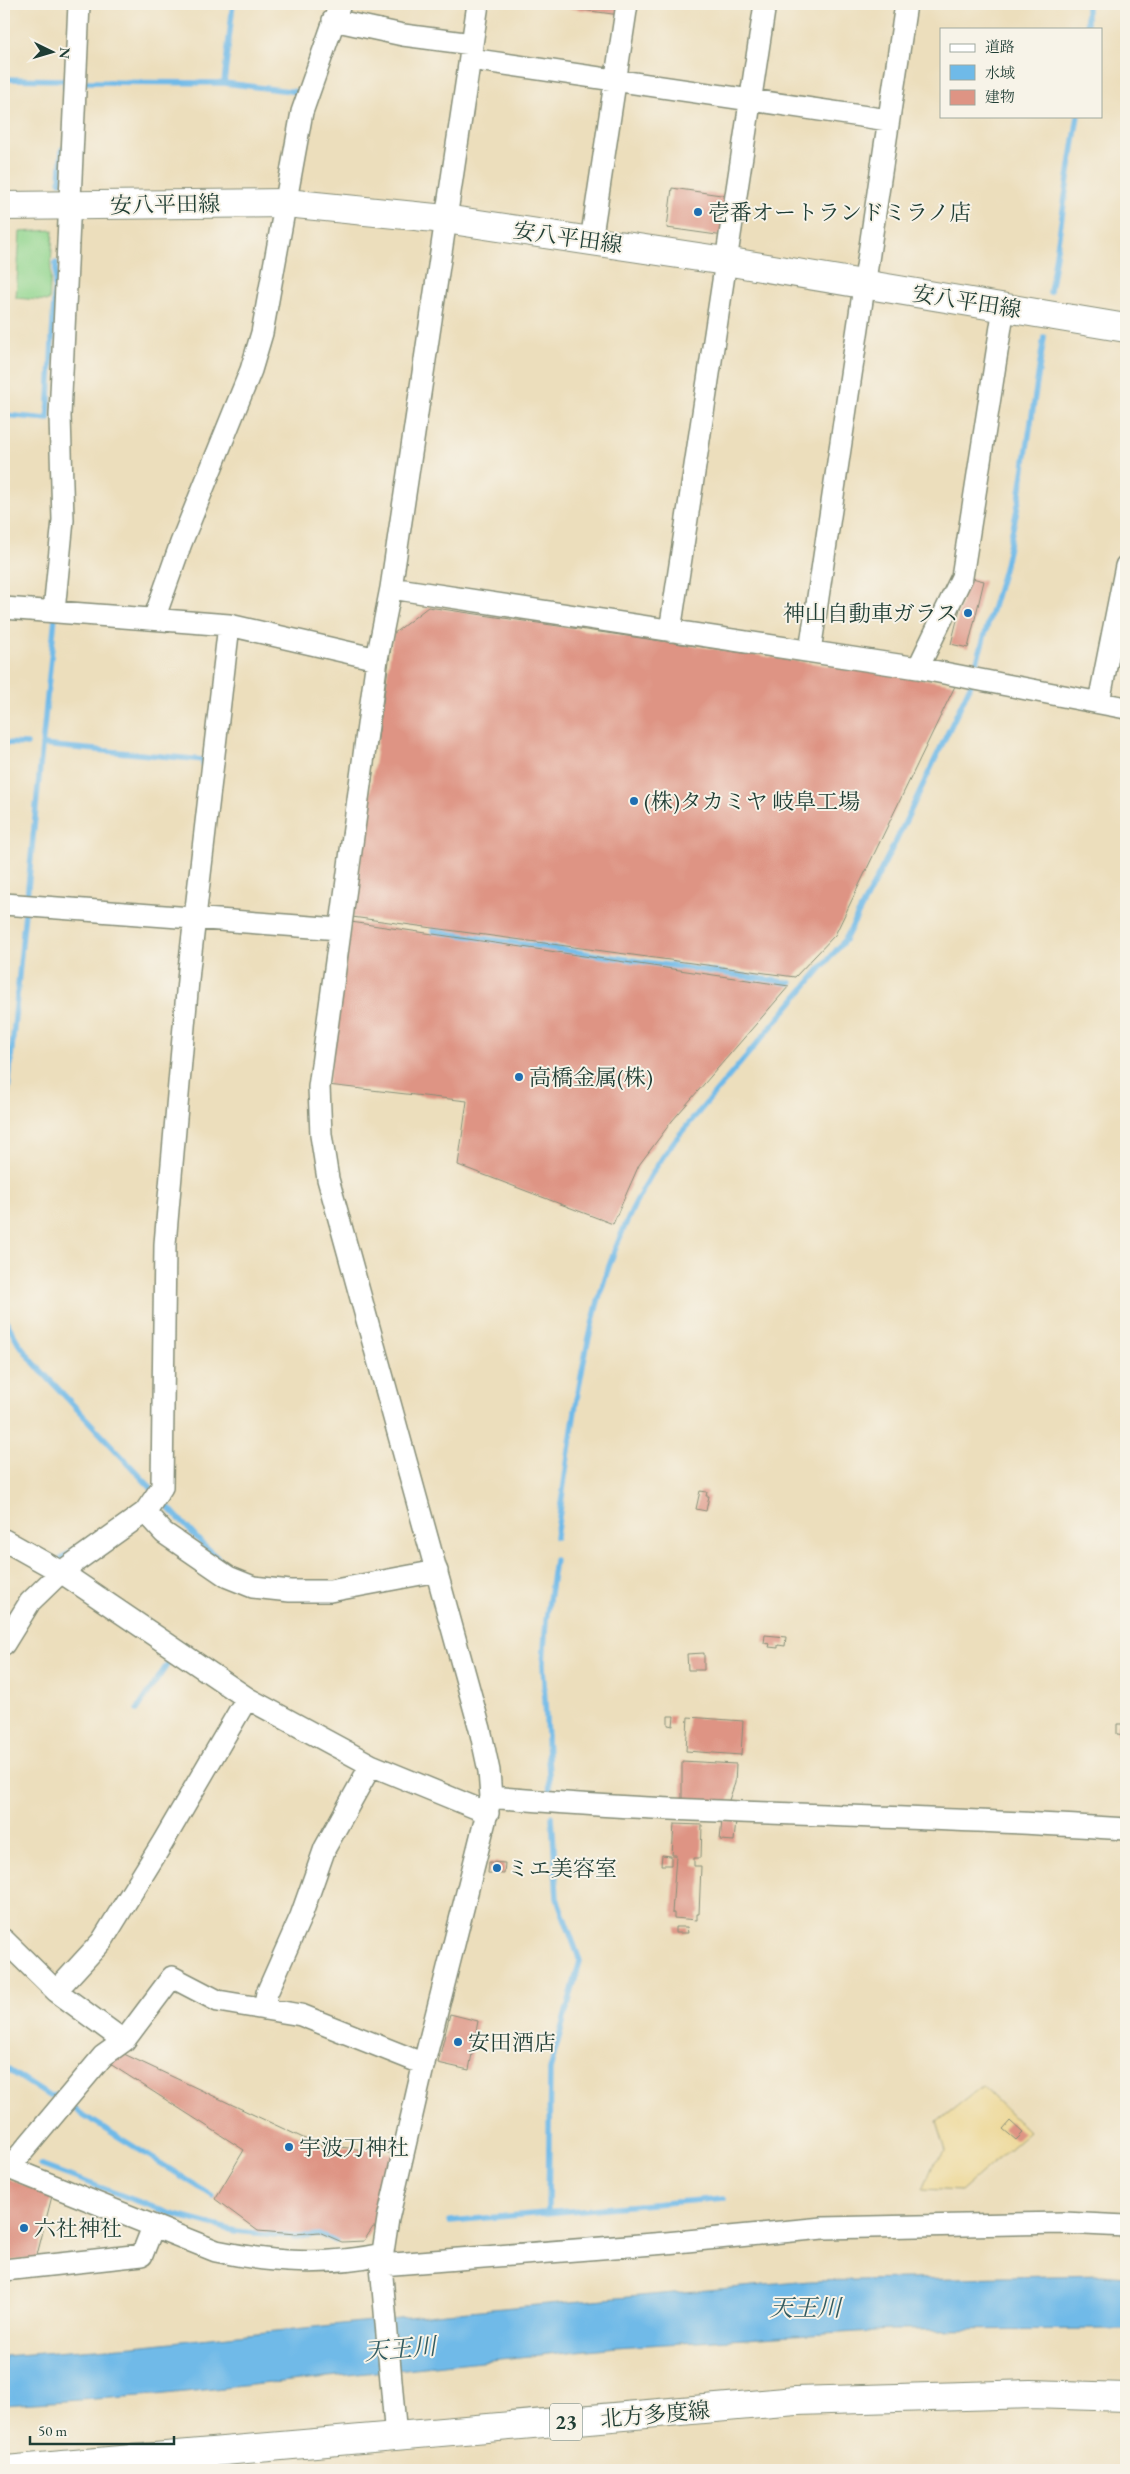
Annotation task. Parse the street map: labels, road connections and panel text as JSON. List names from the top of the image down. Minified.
{"streets":{"main road":["安八平田線","北方多度線","23"]},"water":["天王川"],"places":["壱番オートランドミラノ店","神山自動車ガラス","(株)タカミヤ 岐阜工場","高橋金属(株)","ミエ美容室","安田酒店","宇波刀神社","六社神社"],"legend":["道路","水域","建物"],"scale_bar":"50 m","north":"right"}
